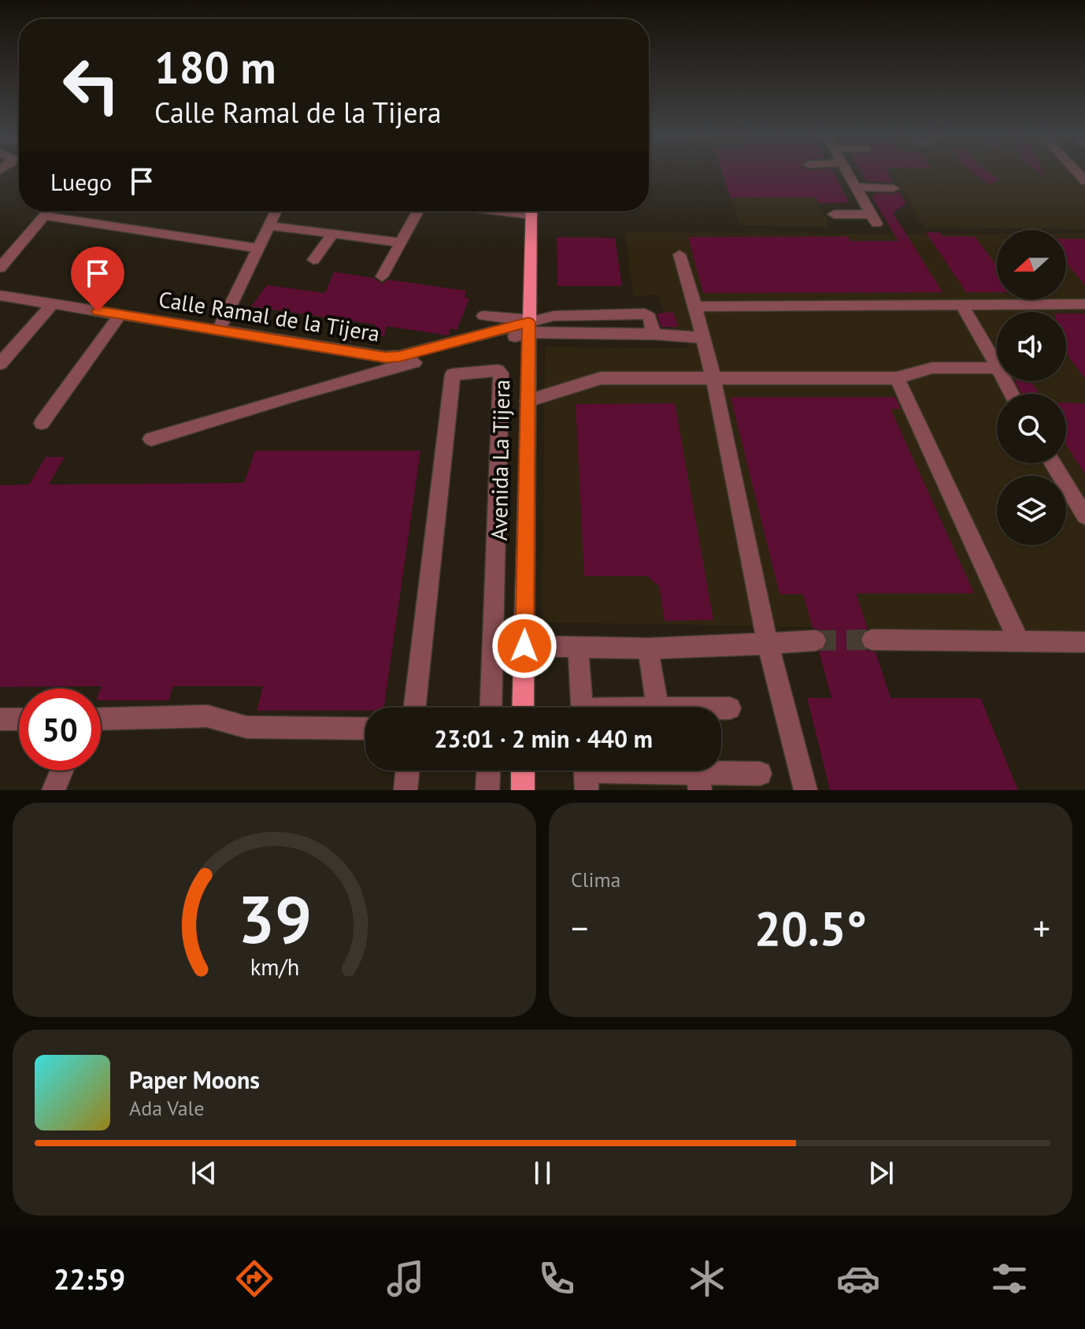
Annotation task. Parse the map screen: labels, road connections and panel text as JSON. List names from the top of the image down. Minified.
{"streets":{"main road":["Avenida La Tijera"],"street":["Calle Ramal de la Tijera"]},"crossings":[["Calle Ramal de la Tijera","Avenida La Tijera"]],"north":"left","page":{"turn":["180 m","Calle Ramal de la Tijera"],"then":"Luego","limit":"50","trip":"23:01 · 2 min · 440 m","tile":"Clima","heat":["−","20.5°","+"],"song":["Paper Moons","Ada Vale"],"tabs":"22:59","gauge":["39","km/h"]}}
